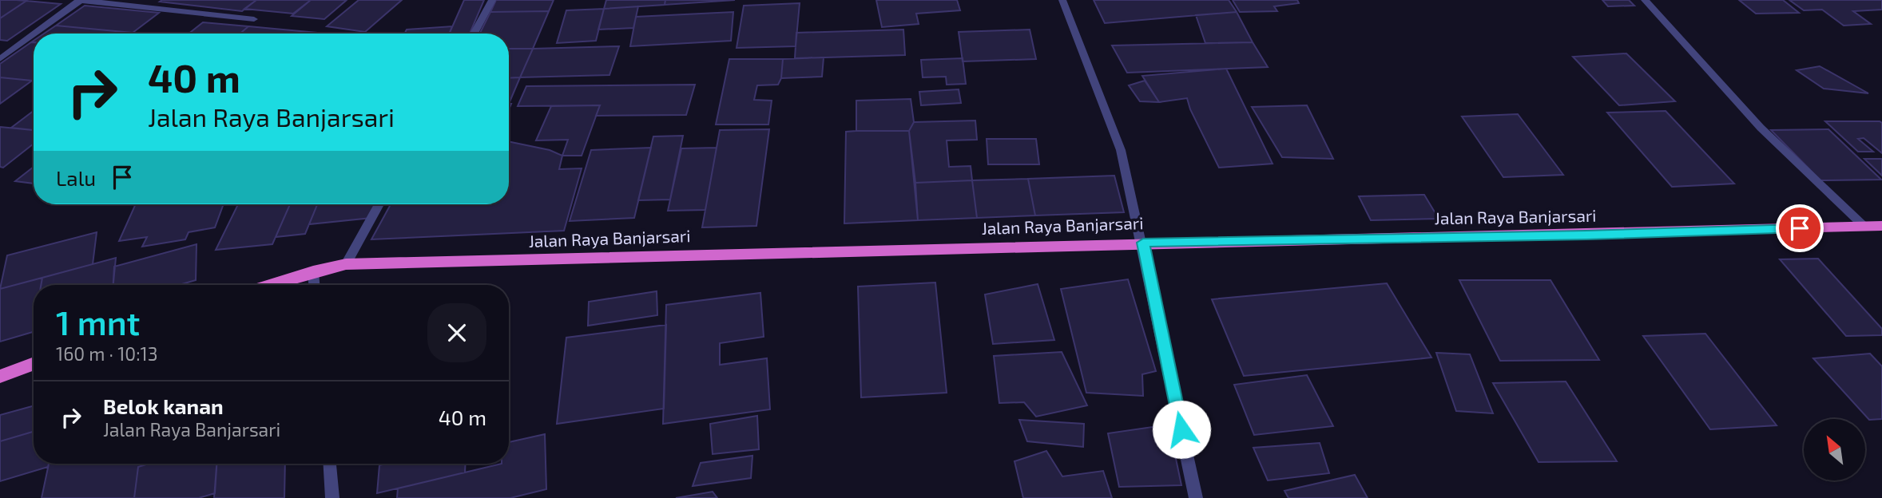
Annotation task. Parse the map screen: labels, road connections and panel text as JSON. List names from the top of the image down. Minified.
{"streets":{"highway":["Jalan Raya Banjarsari"]},"north":"top left","page":{"turn":["40 m","Jalan Raya Banjarsari"],"then":"Lalu","heading":["1 mnt","160 m · 10:13"],"list":[{"name":"Belok kanan","note":"Jalan Raya Banjarsari","value":"40 m"}]}}
